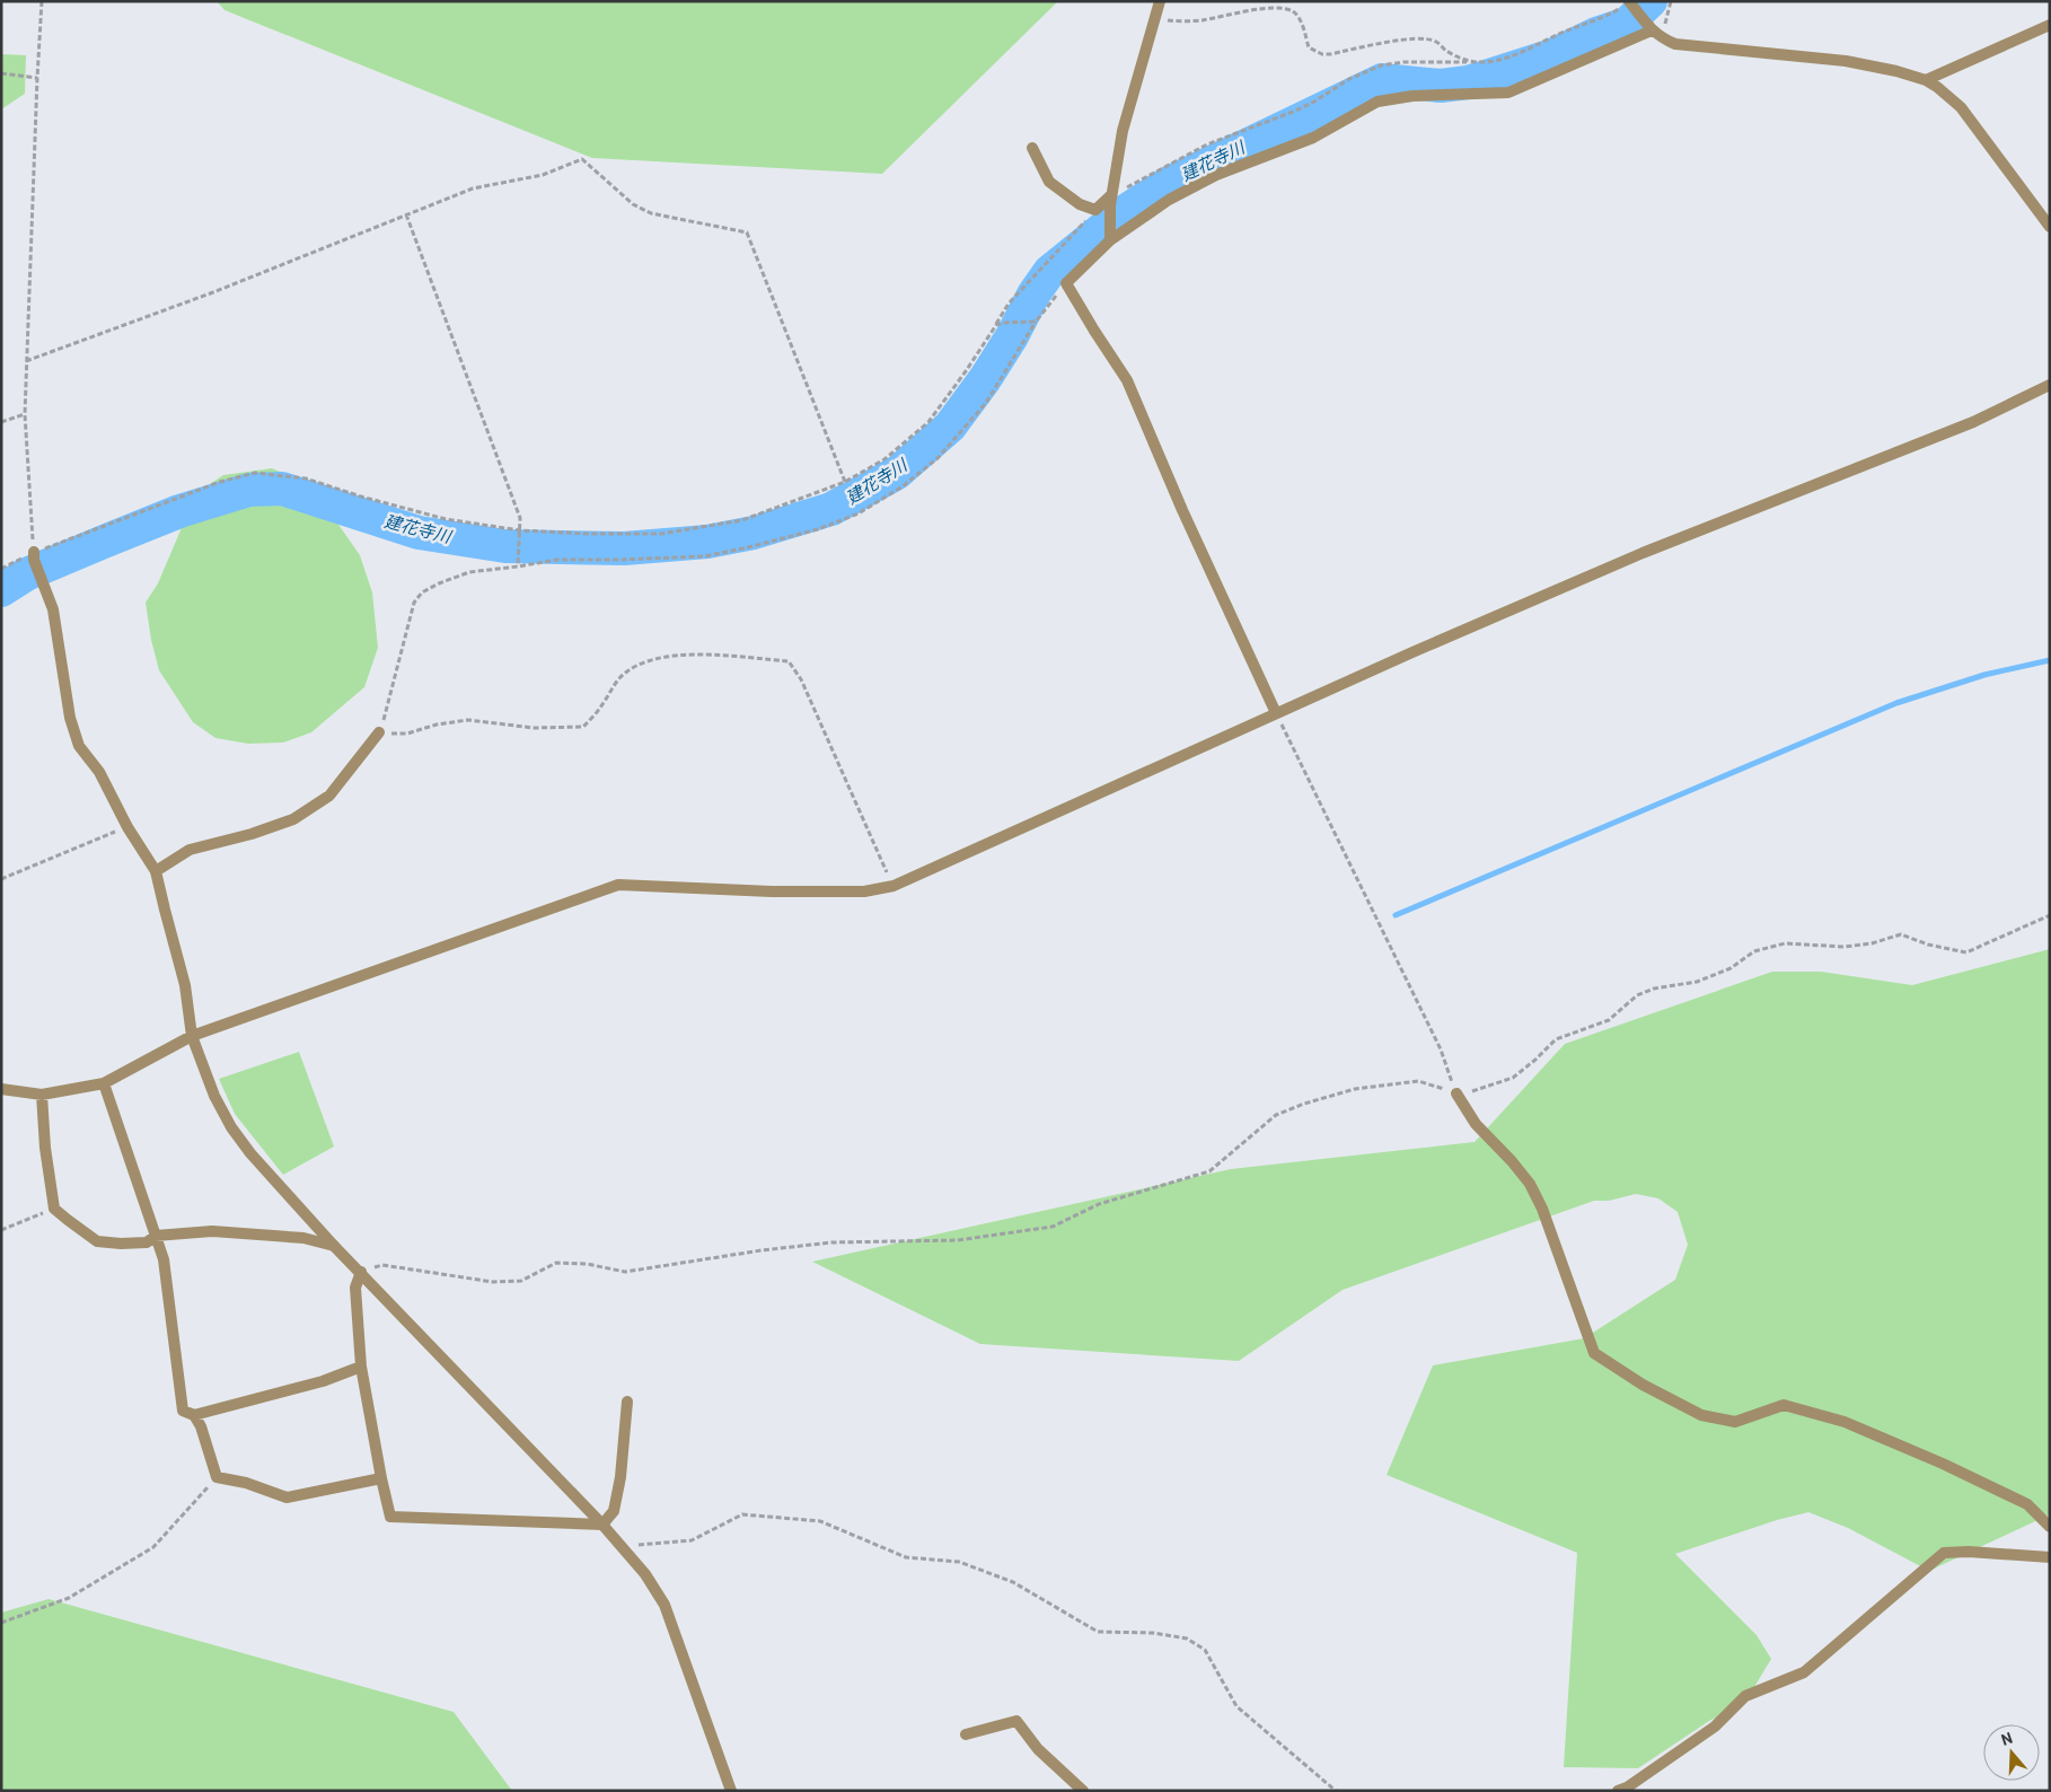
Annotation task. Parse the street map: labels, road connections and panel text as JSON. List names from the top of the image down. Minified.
{"water":["建花寺川"],"north":"top"}
